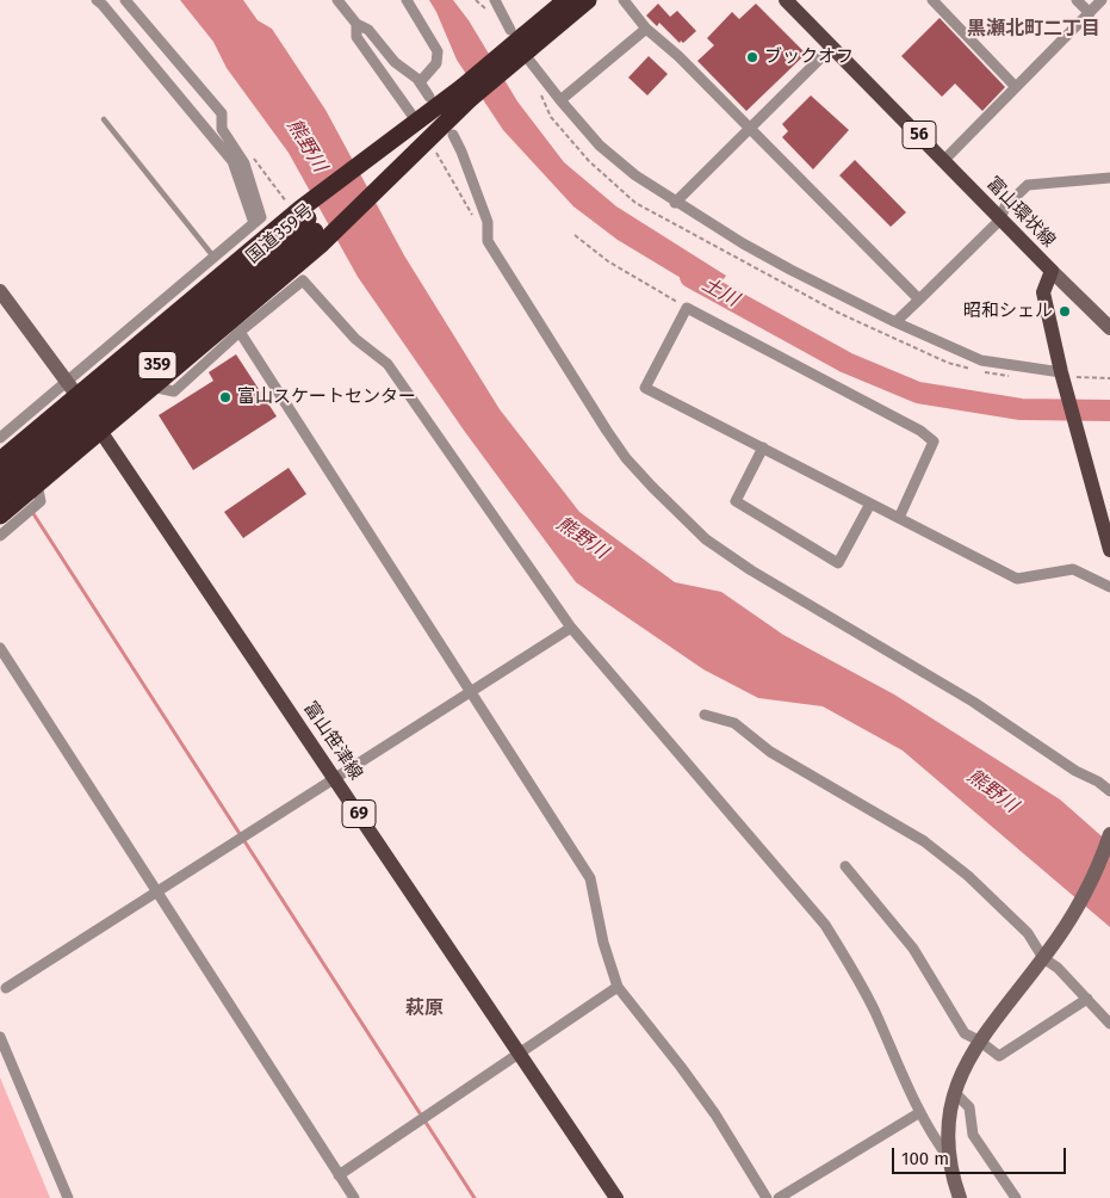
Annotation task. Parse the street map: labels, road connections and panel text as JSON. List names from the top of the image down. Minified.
{"streets":{"highway":["国道359号","359"],"main road":["56","富山環状線","富山笹津線","69"]},"districts":["黒瀬北町二丁目","萩原"],"water":["熊野川","土川"],"places":["ブックオフ","昭和シェル","富山スケートセンター"],"scale_bar":"100 m"}
